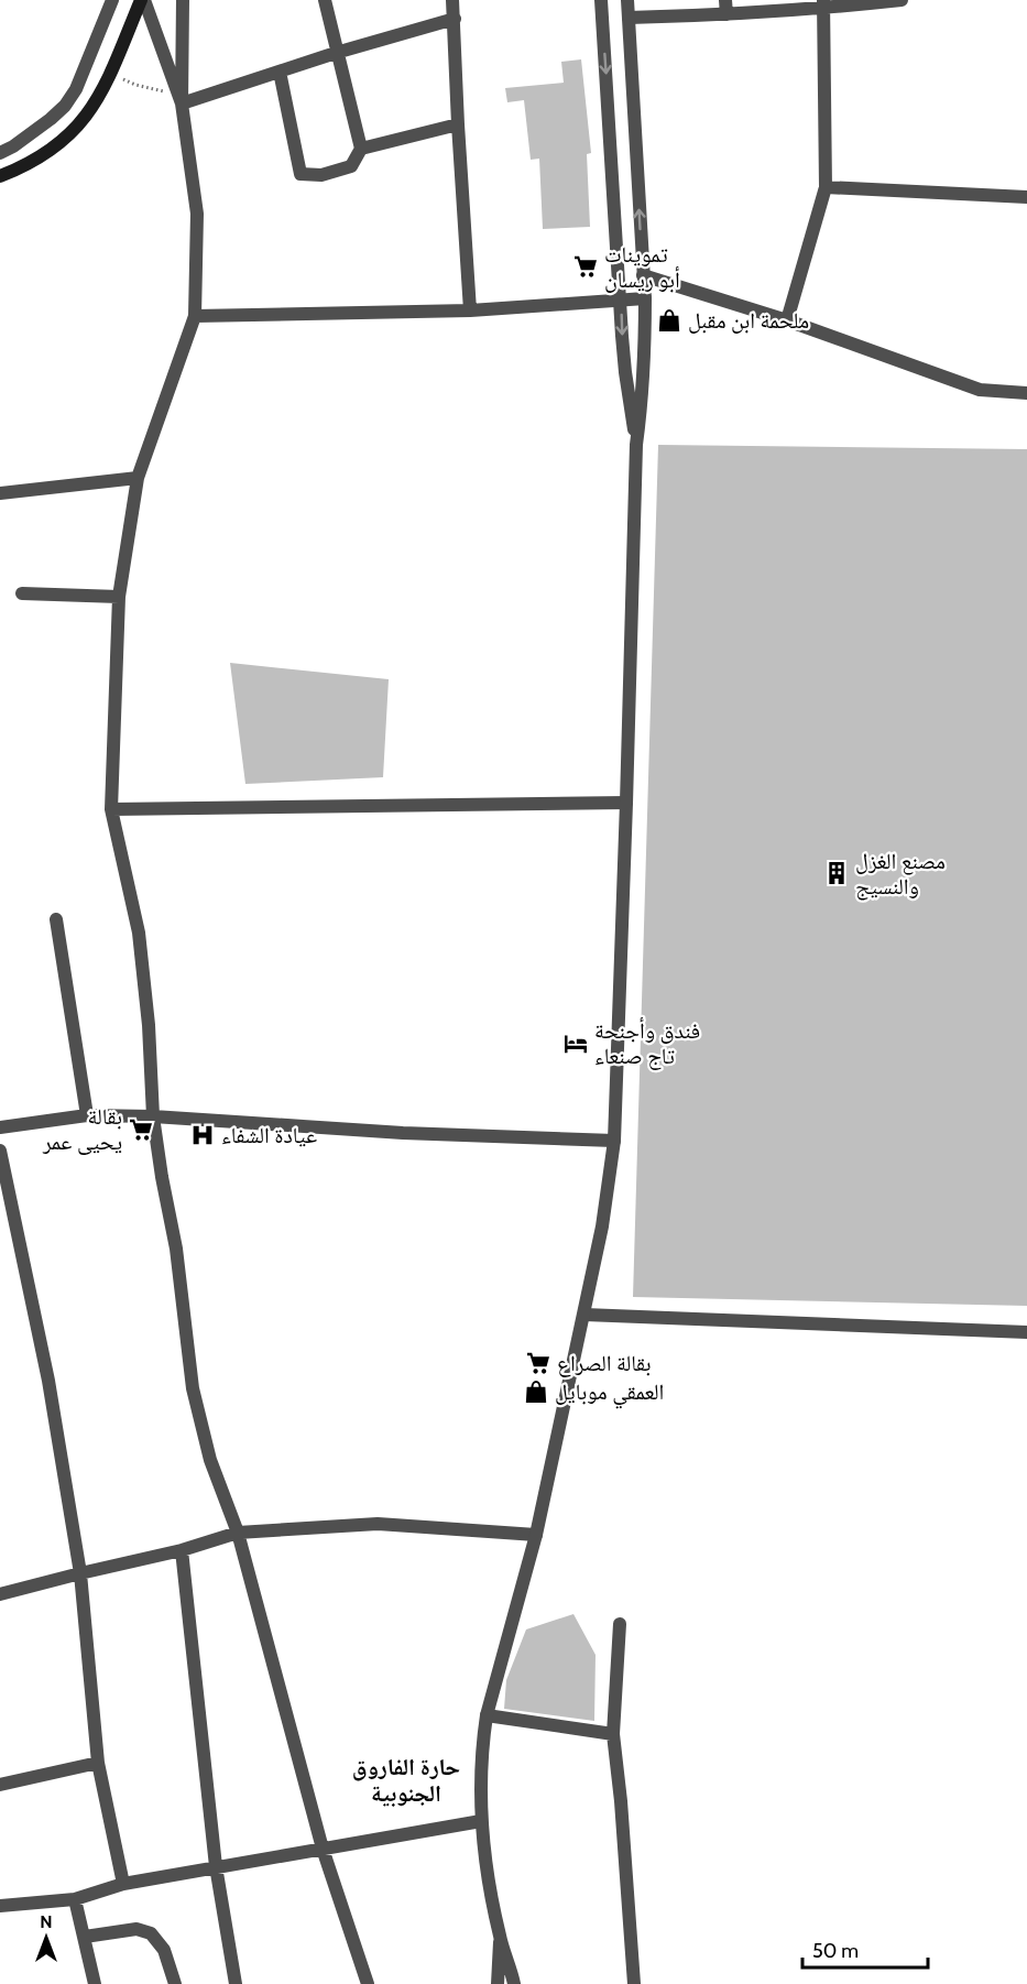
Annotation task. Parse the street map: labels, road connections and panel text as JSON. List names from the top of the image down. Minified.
{"districts":["حارة الفاروق الجنوبية"],"places":{"supermarket":["تموينات أبو ريسان","بقالة يحيى عمر","بقالة الصراع"],"shop":["ملحمة ابن مقبل","العمقي موبايل"],"building":["مصنع الغزل والنسيج"],"hotel":["فندق وأجنحة تاج صنعاء"],"hospital":["عيادة الشفاء"]},"scale_bar":"50 m","north":"top"}
